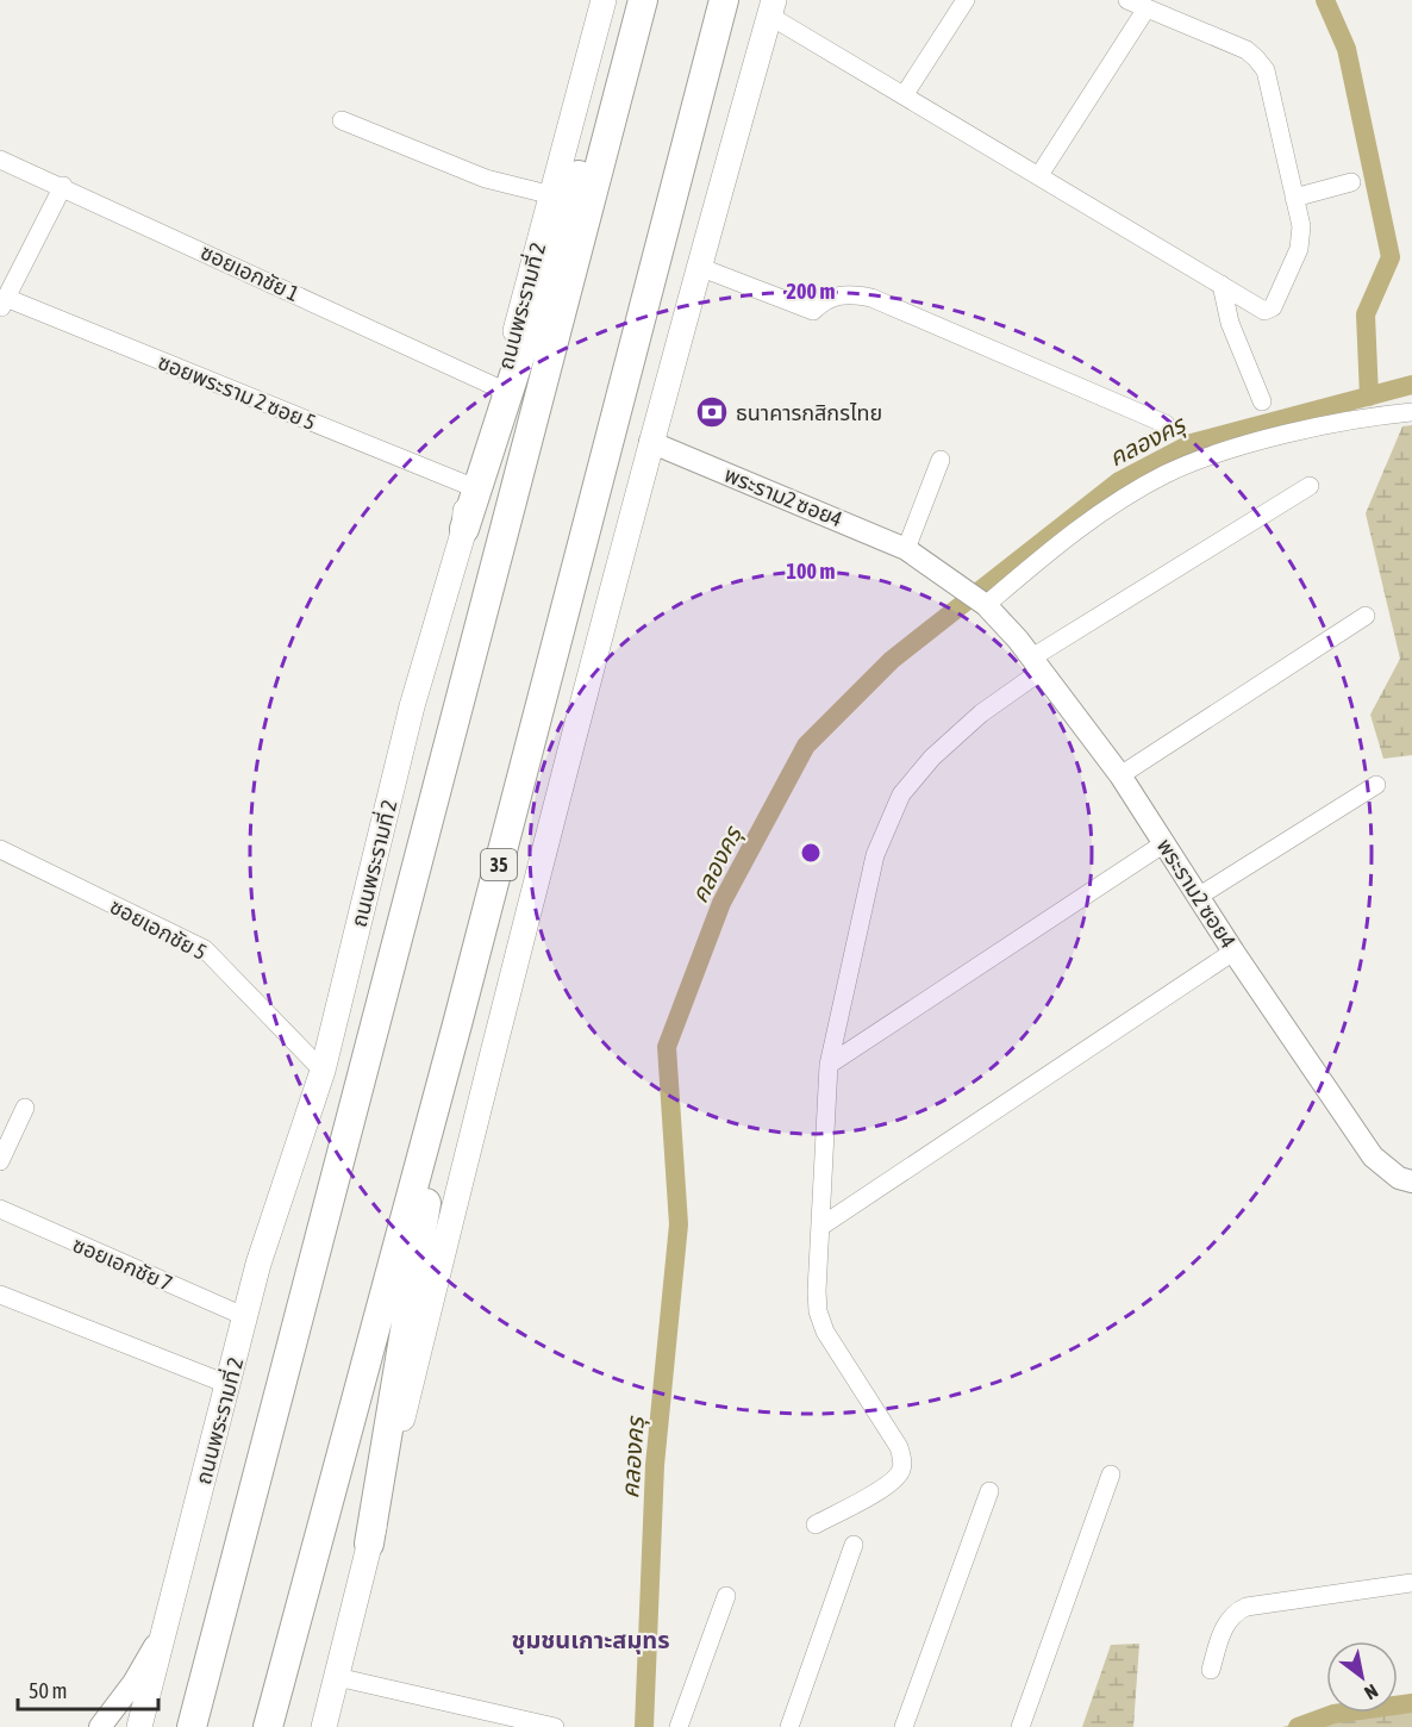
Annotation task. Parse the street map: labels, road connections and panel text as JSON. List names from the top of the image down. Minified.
{"streets":{"highway":["ถนนพระรามที่ 2","35"],"street":["ซอยเอกชัย 1","ซอยพระราม 2 ซอย 5","พระราม2 ซอย4","ซอยเอกชัย 5","ซอยเอกชัย 7"]},"crossings":[["ซอยเอกชัย 1","ถนนพระรามที่ 2"],["ถนนพระรามที่ 2","ซอยพระราม 2 ซอย 5"],["ถนนพระรามที่ 2","ซอยเอกชัย 5"],["ถนนพระรามที่ 2","ซอยเอกชัย 7"],["พระราม2 ซอย4","35"]],"districts":["ชุมชนเกาะสมุทร"],"water":["คลองครุ"],"places":{"bank":["ธนาคารกสิกรไทย"]},"scale_bar":"50 m","north":"bottom right","rings":["200 m","100 m"]}
